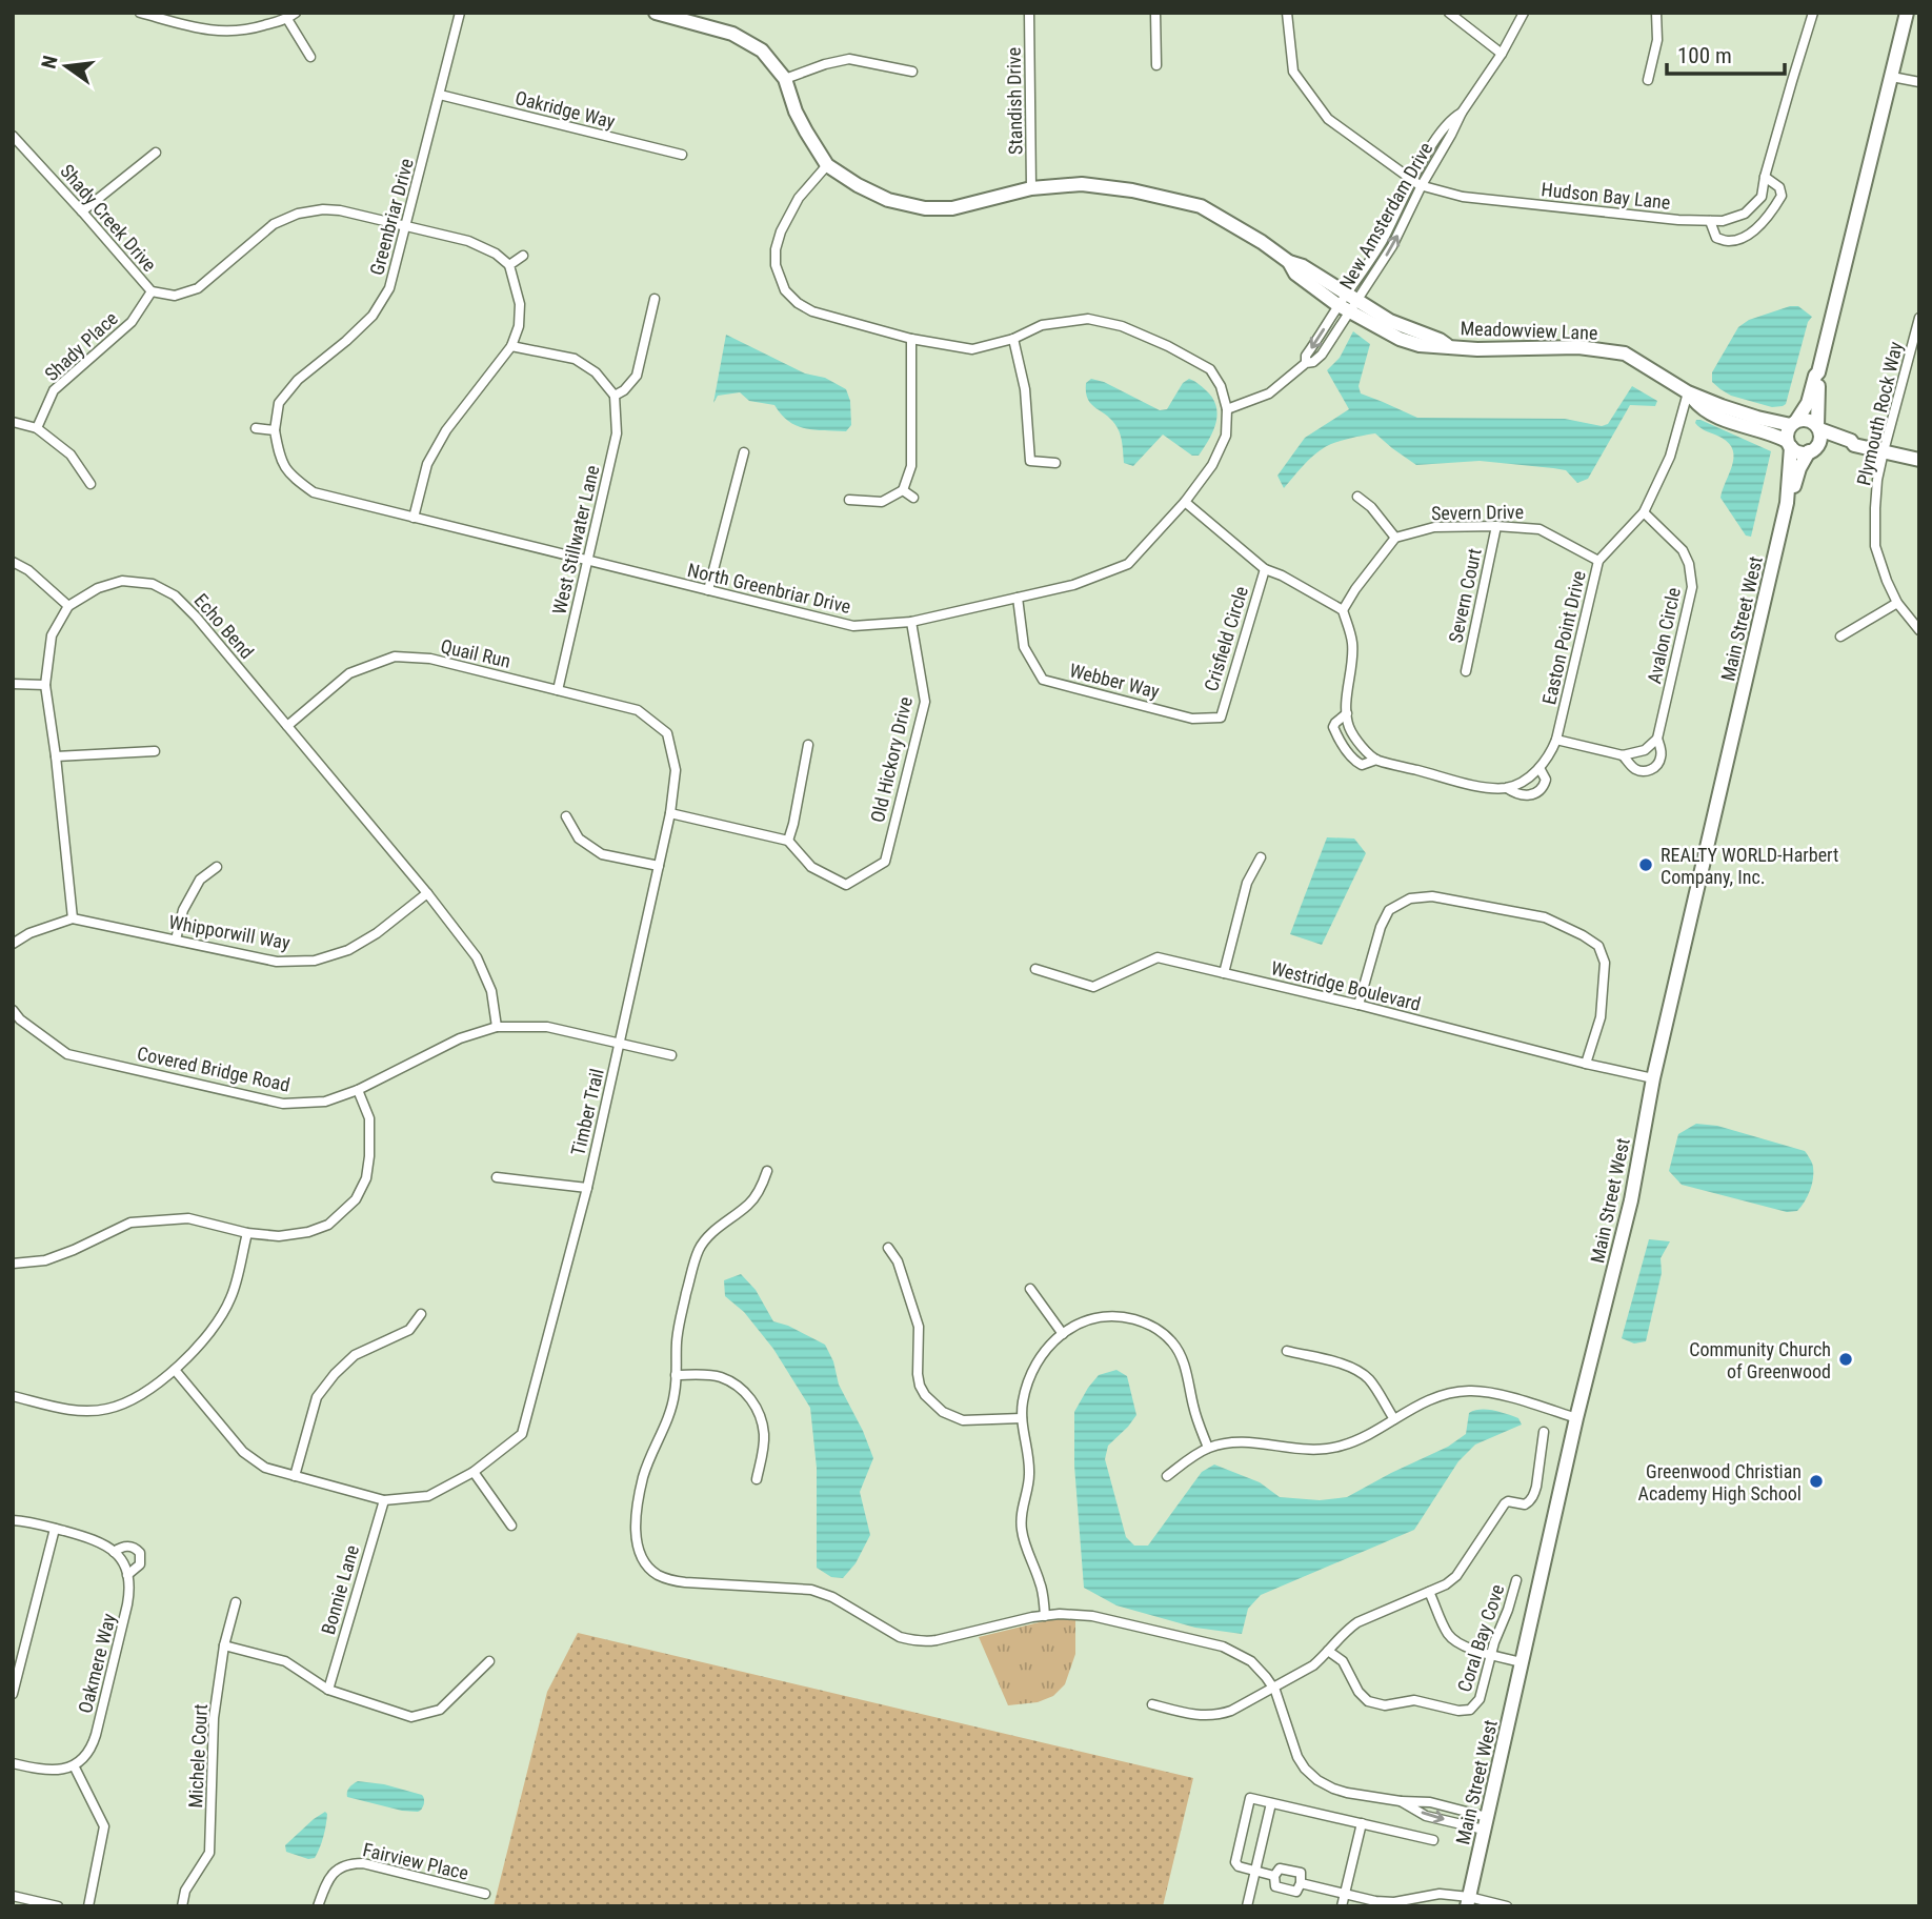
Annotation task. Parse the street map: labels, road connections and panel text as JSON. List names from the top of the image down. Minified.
{"streets":{"main road":["Meadowview Lane","Main Street West"],"street":["Standish Drive","Oakridge Way","Hudson Bay Lane","New Amsterdam Drive","Greenbriar Drive","Shady Creek Drive","Shady Place","Plymouth Rock Way","Severn Drive","West Stillwater Lane","North Greenbriar Drive","Severn Court","Echo Bend","Avalon Circle","Easton Point Drive","Crisfield Circle","Quail Run","Webber Way","Old Hickory Drive","Whipporwill Way","Westridge Boulevard","Covered Bridge Road","Timber Trail","Bonnie Lane","Coral Bay Cove","Oakmere Way","Michele Court","Fairview Place"]},"crossings":[["Standish Drive","Meadowview Lane"],["Oakridge Way","Greenbriar Drive"],["Hudson Bay Lane","New Amsterdam Drive"],["New Amsterdam Drive","Meadowview Lane"],["New Amsterdam Drive","North Greenbriar Drive"],["Greenbriar Drive","Shady Creek Drive"],["Greenbriar Drive","North Greenbriar Drive"],["Shady Creek Drive","Shady Place"],["Meadowview Lane","Main Street West"],["Meadowview Lane","Easton Point Drive"],["Severn Drive","Severn Court"],["Severn Drive","Easton Point Drive"],["West Stillwater Lane","North Greenbriar Drive"],["West Stillwater Lane","Quail Run"],["North Greenbriar Drive","Webber Way"],["North Greenbriar Drive","Old Hickory Drive"],["Main Street West","Westridge Boulevard"],["Echo Bend","Quail Run"],["Echo Bend","Whipporwill Way"],["Echo Bend","Covered Bridge Road"],["Avalon Circle","Easton Point Drive"],["Crisfield Circle","Webber Way"],["Quail Run","Timber Trail"],["Covered Bridge Road","Timber Trail"],["Timber Trail","Bonnie Lane"]],"places":["REALTY WORLD-Harbert Company, Inc.","Community Church of Greenwood","Greenwood Christian Academy High School"],"scale_bar":"100 m","north":"left"}
